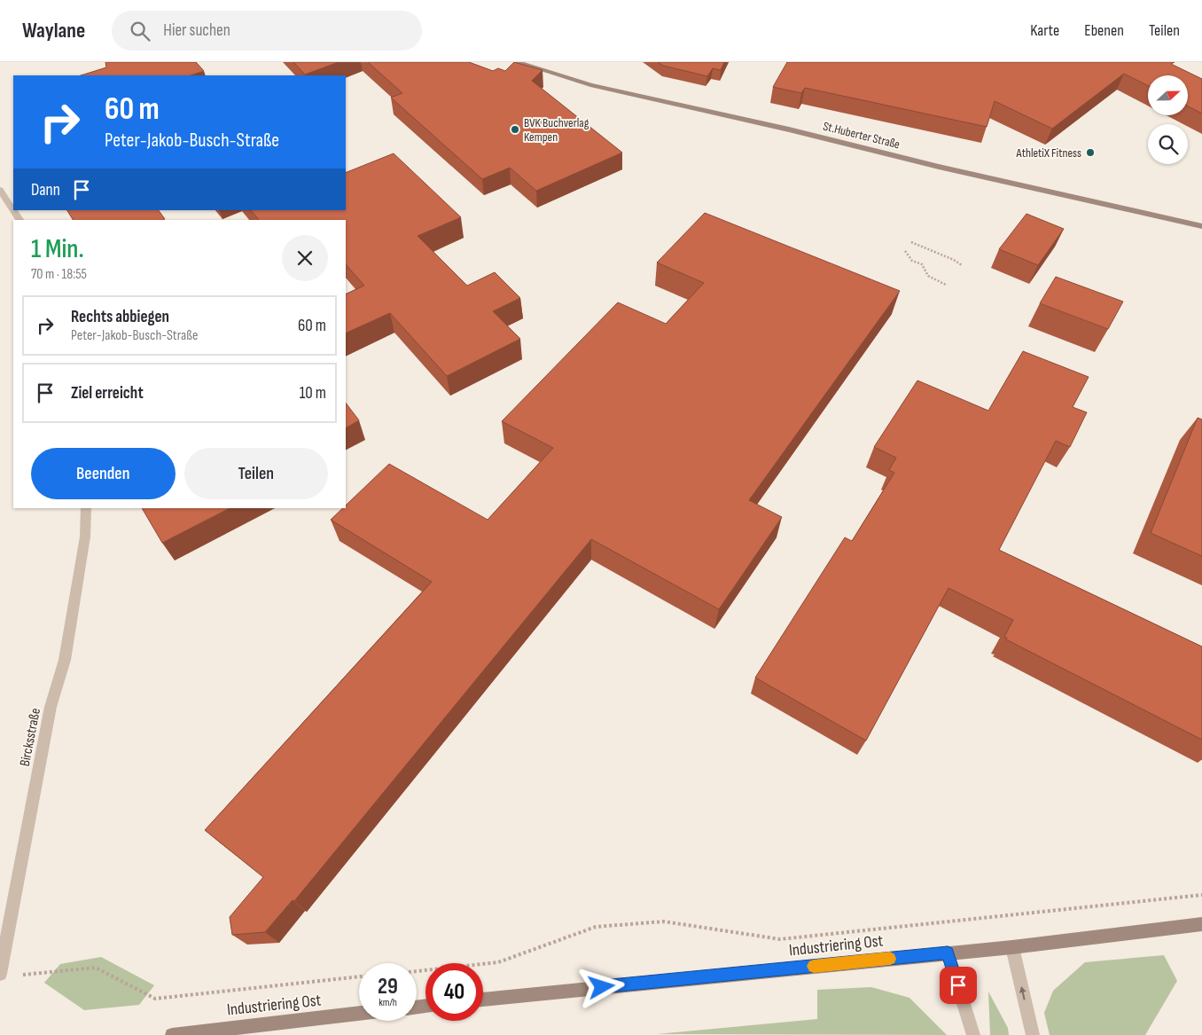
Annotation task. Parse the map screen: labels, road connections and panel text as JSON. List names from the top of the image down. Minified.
{"streets":{"street":["St.Huberter Straße","Bircksstraße","Industriering Ost"]},"places":["BVK Buchverlag Kempen","AthletiX Fitness"],"north":"right","page":{"header":"Waylane","search":"Hier suchen","nav":["Karte","Ebenen","Teilen"],"turn":["60 m","Peter-Jakob-Busch-Straße"],"then":"Dann","heading":["1 Min.","70 m · 18:55"],"list":[{"name":"Rechts abbiegen","note":"Peter-Jakob-Busch-Straße","value":"60 m"},{"name":"Ziel erreicht","value":"10 m"}],"buttons":["Beenden","Teilen"],"speed":"29 km/h","limit":"40"}}
